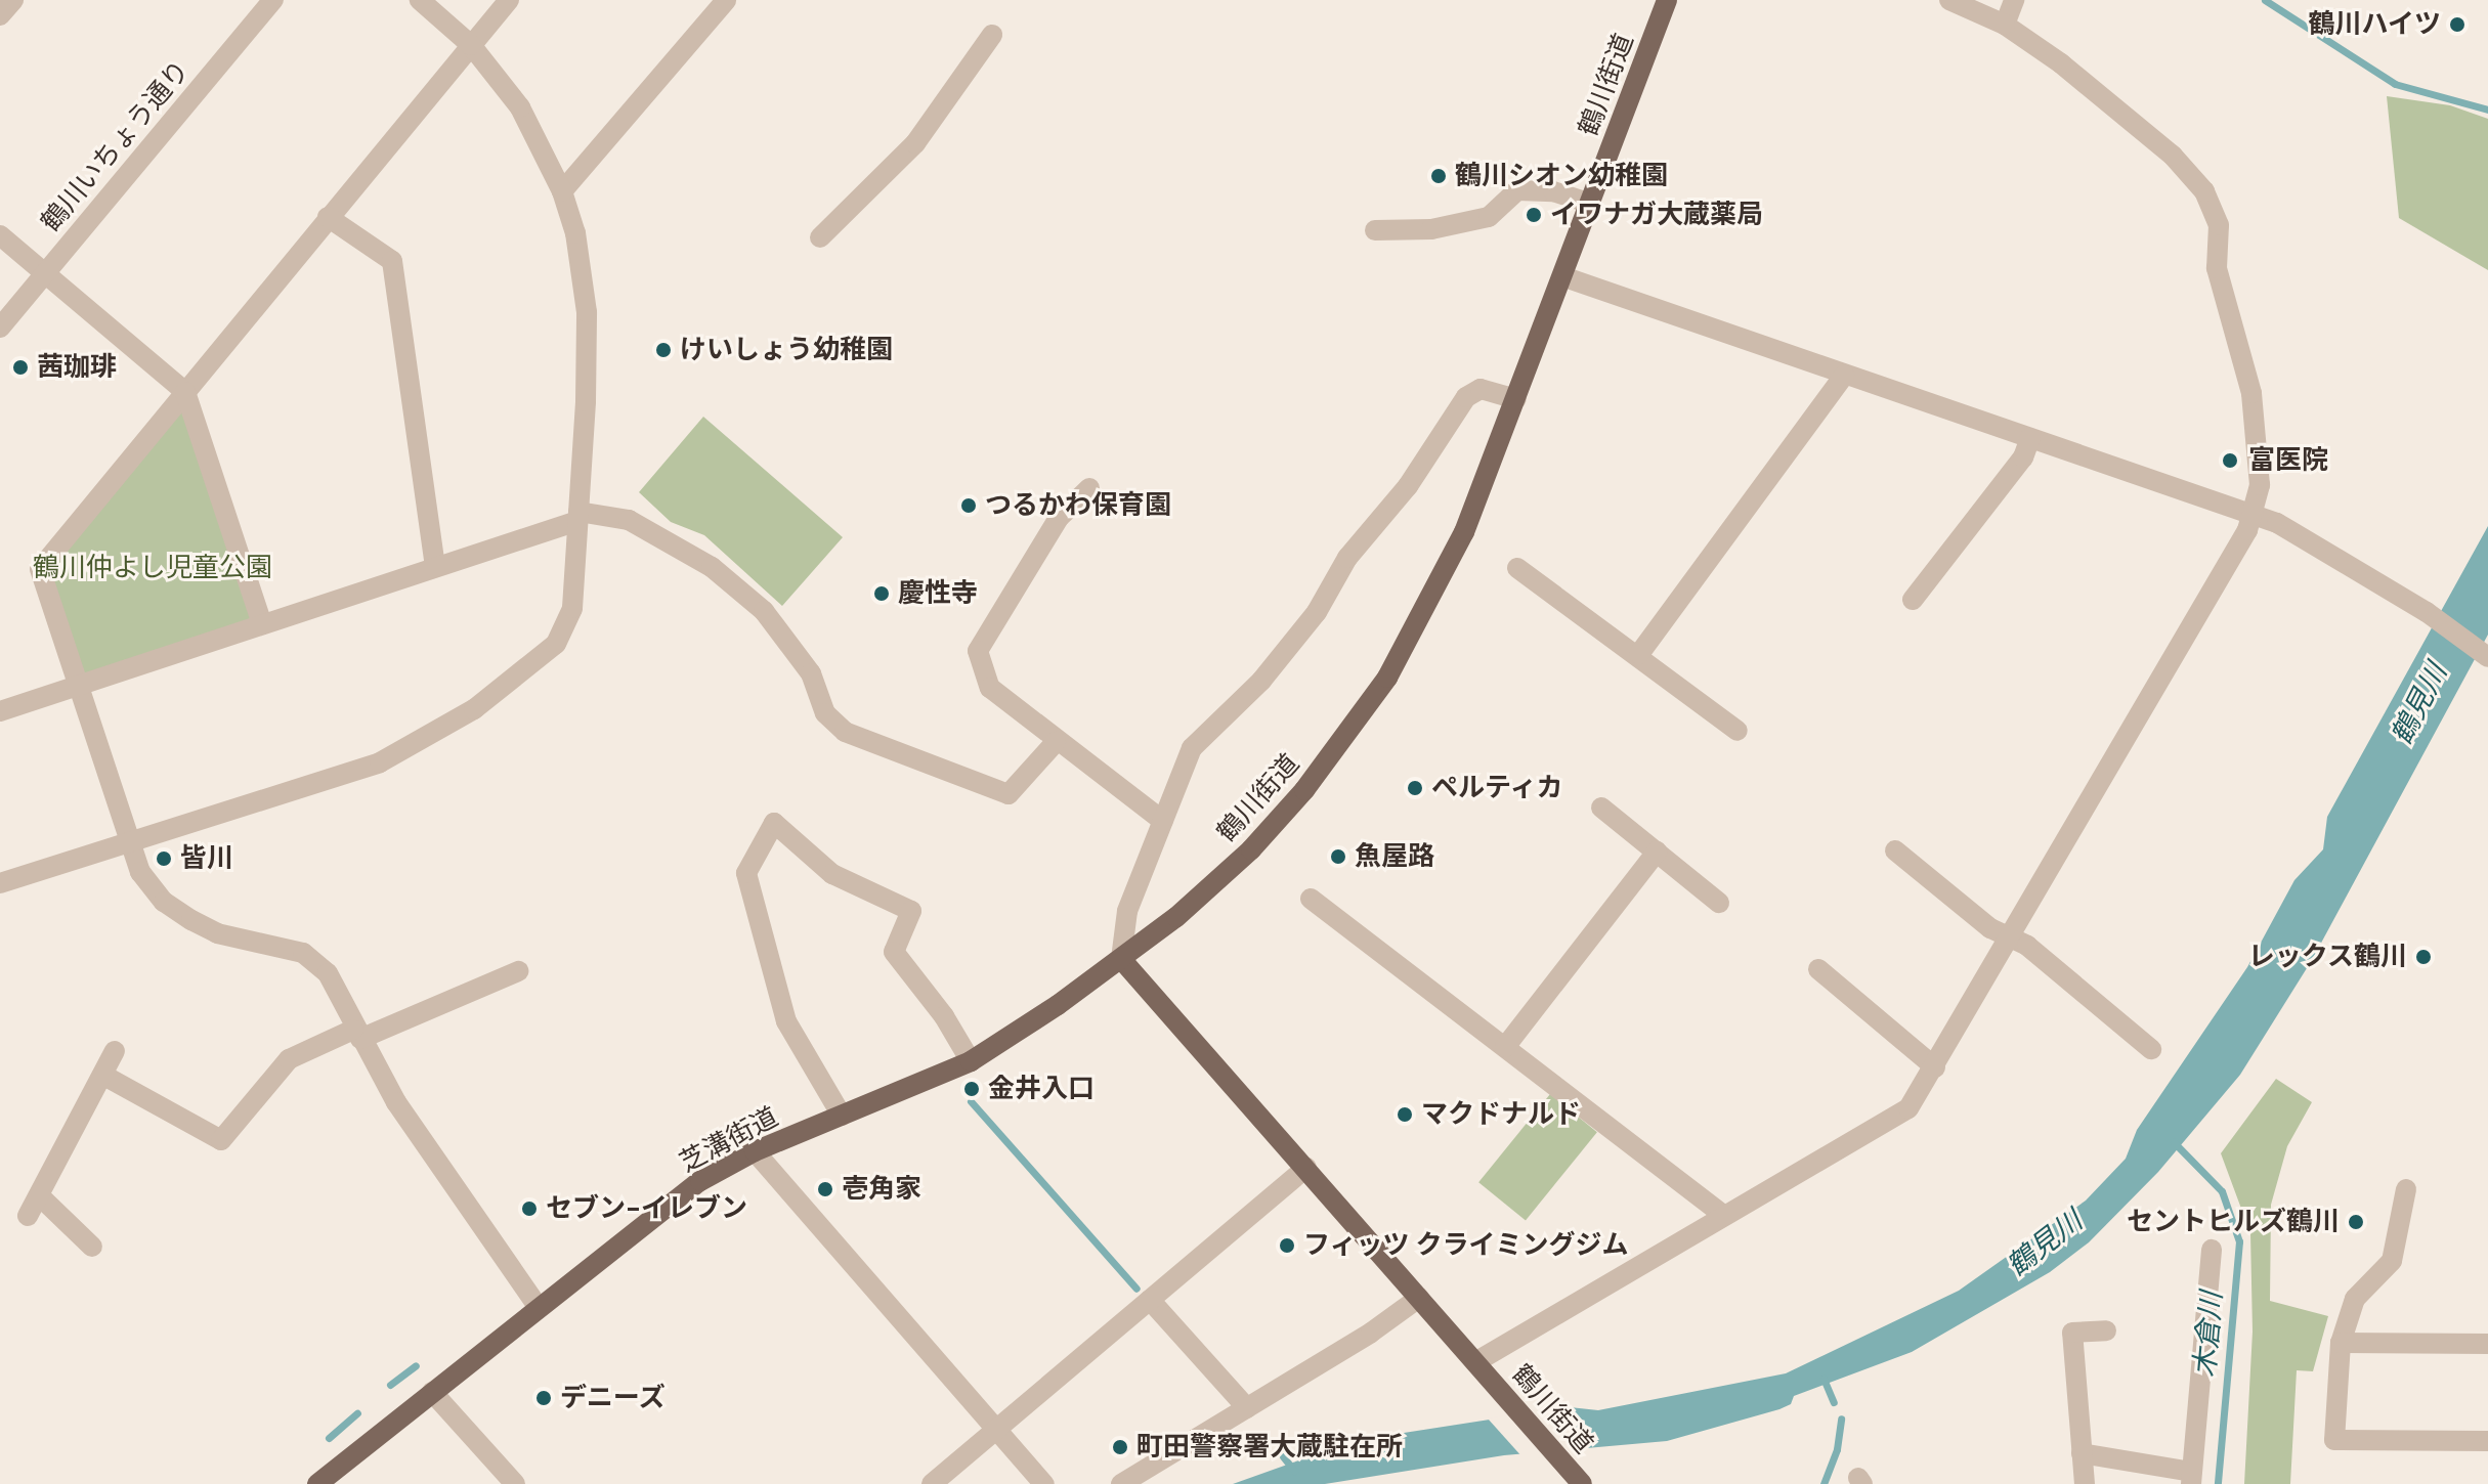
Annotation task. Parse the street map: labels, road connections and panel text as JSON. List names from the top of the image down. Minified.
{"streets":{"main road":["鶴川街道","芝溝街道"],"street":["鶴川いちょう通り"]},"crossings":[["鶴川街道","芝溝街道"]],"water":["鶴見川","木倉川"],"parks":["鶴川仲よし児童公園"],"places":["鶴川ハイツ","鶴川シオン幼稚園","イワナガ大蔵薬局","けいしょう幼稚園","茜珈琲","富医院","つるかわ保育園","慶性寺","ペルティカ","魚屋路","皆川","レックス鶴川","金井入口","マクドナルド","壱角家","セブン-イレブン","セントヒルズ鶴川","フィッツ クライミングジム","デニーズ","町田警察署大蔵駐在所"]}
